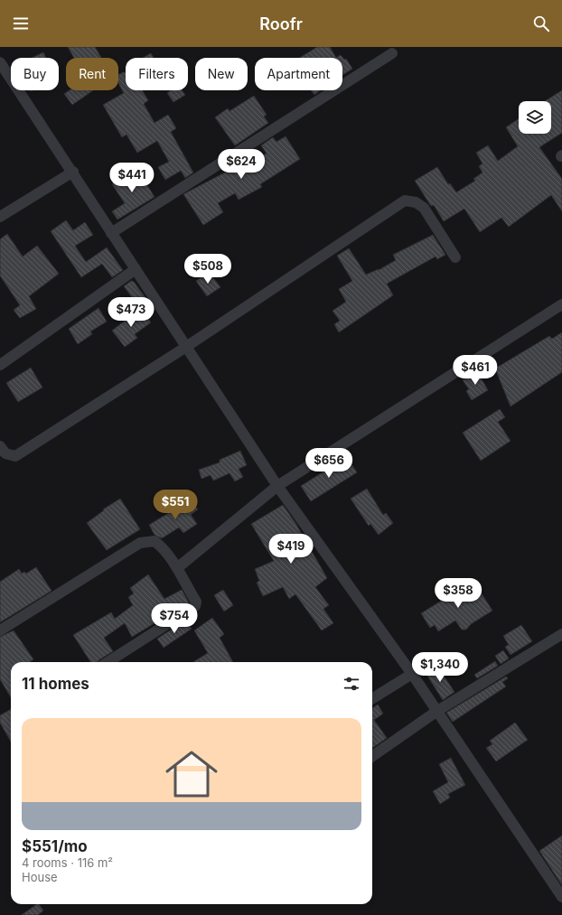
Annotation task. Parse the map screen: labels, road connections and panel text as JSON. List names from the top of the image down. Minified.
{"page":{"header":"Roofr","chip":["Buy","Rent","Filters","New","Apartment"],"price":["$624","$441","$508","$473","$461","$656","$551","$419","$358","$754","$1,340"],"heading":"11 homes","list":[{"name":"$551/mo","note":"4 rooms · 116 m² · House"}]}}
